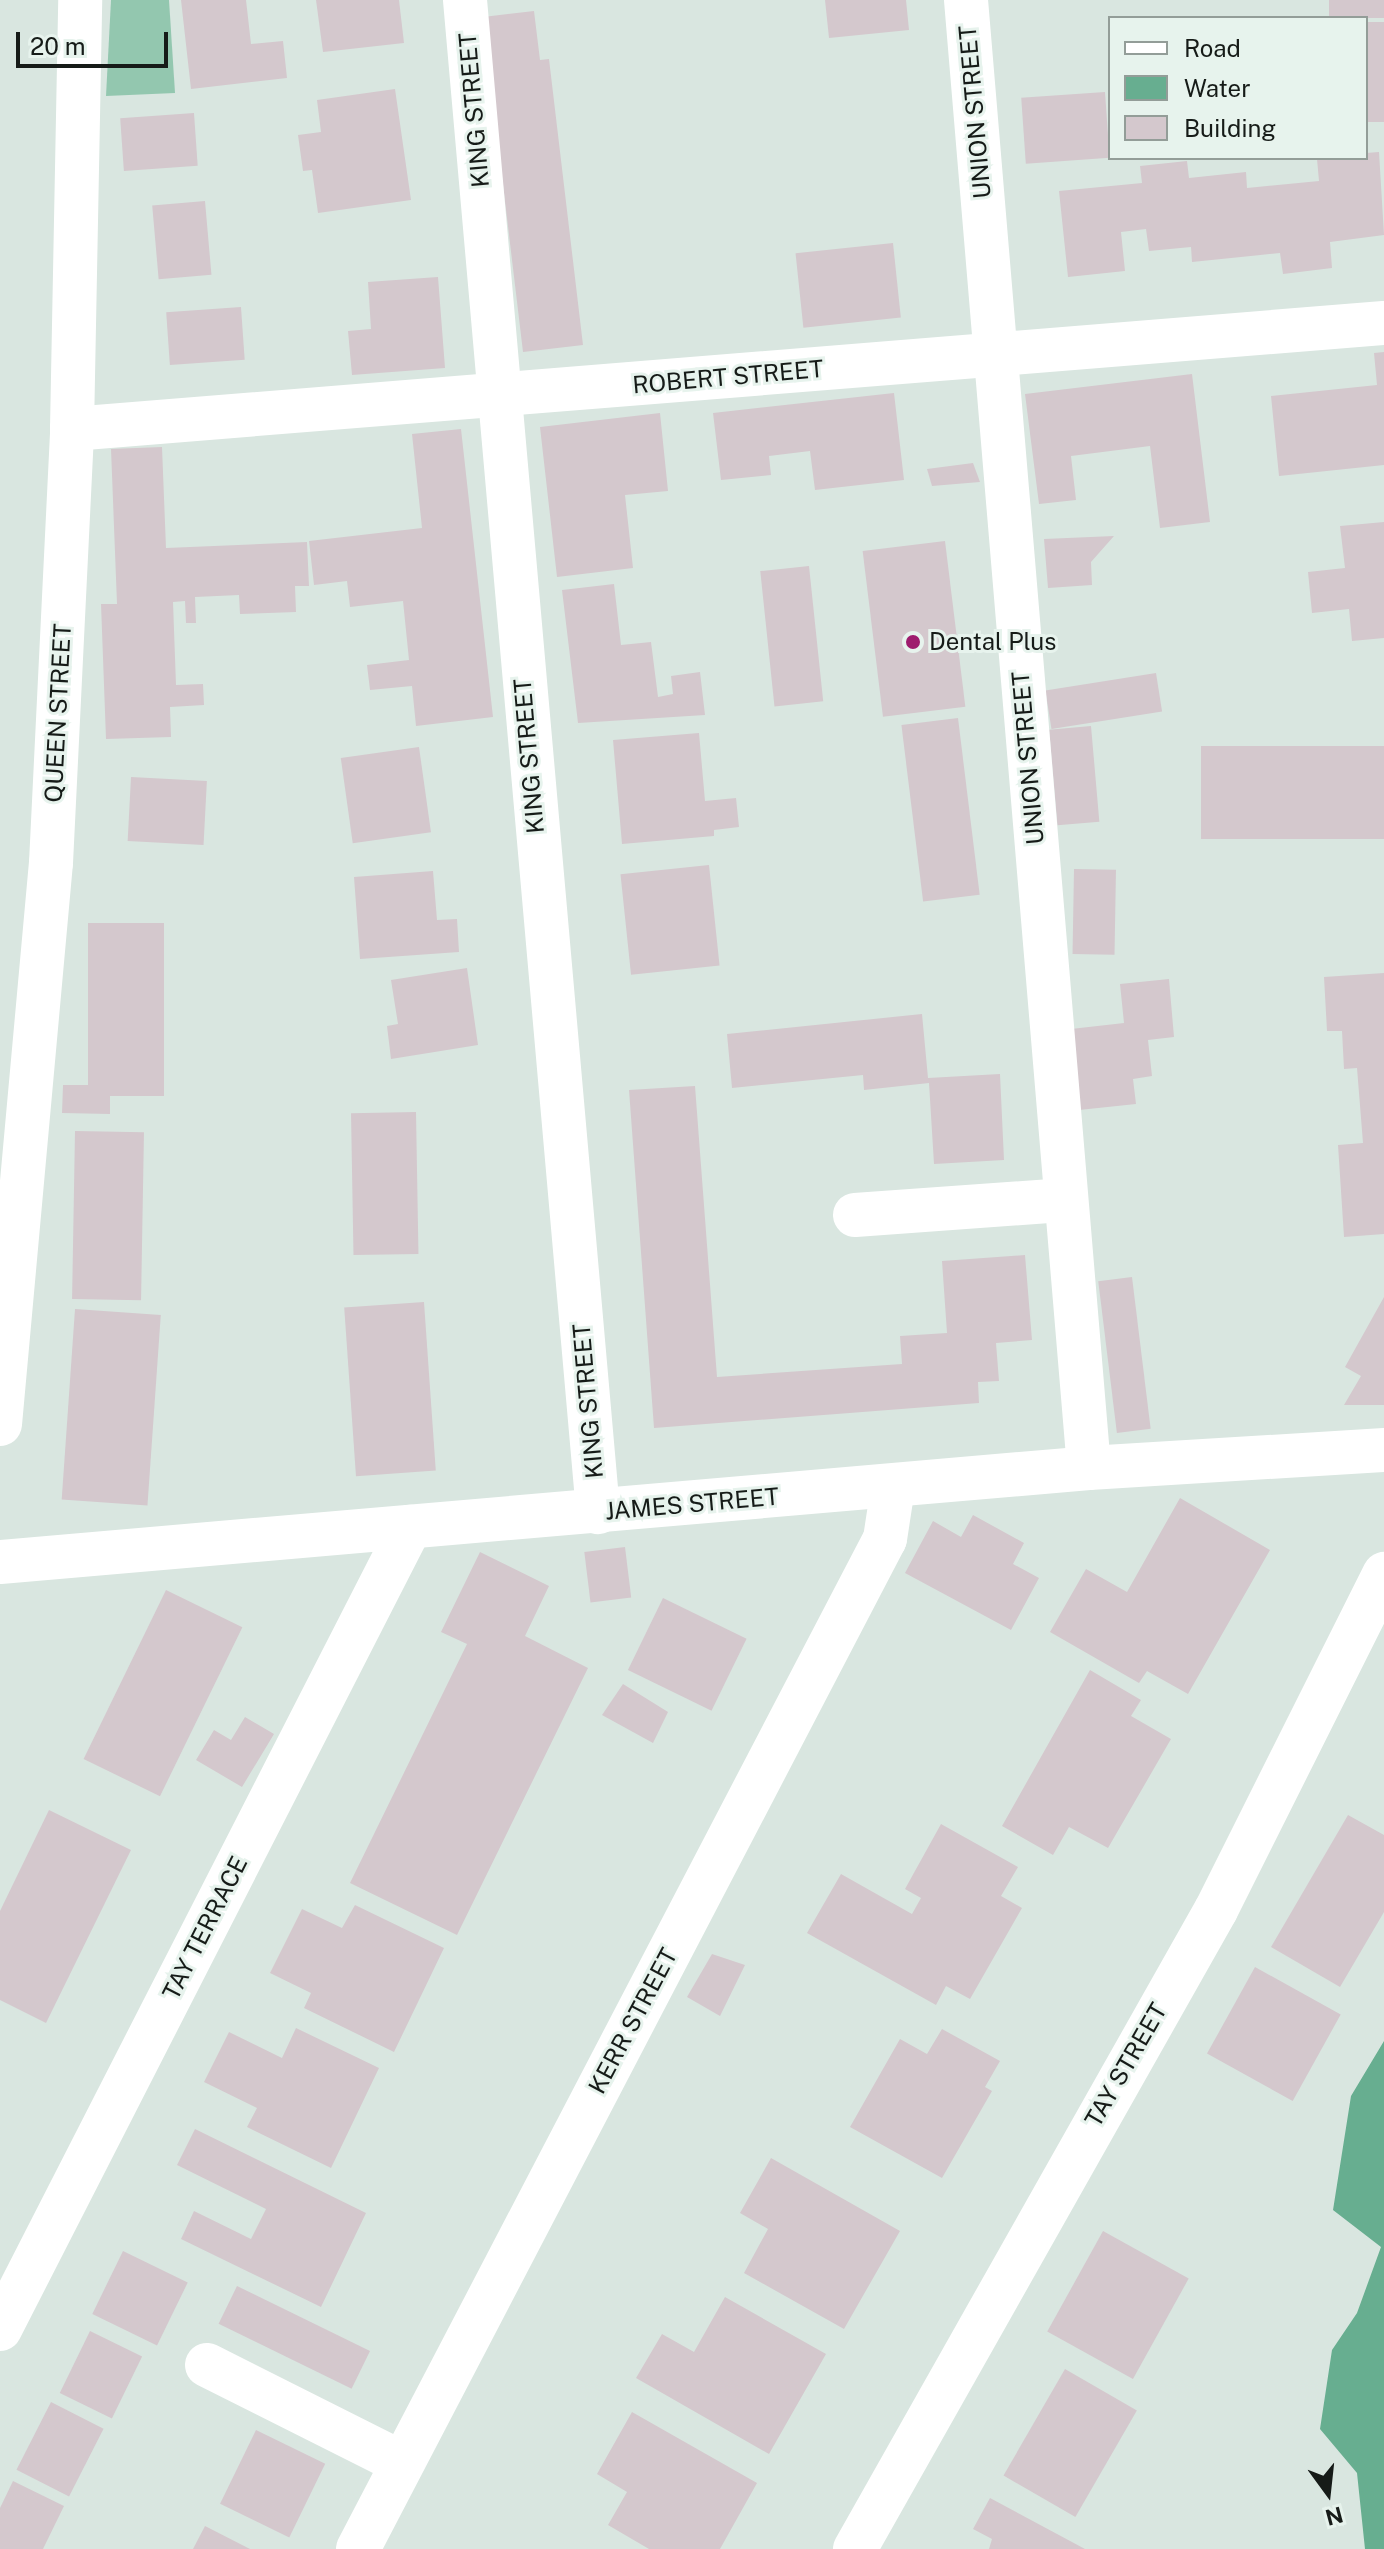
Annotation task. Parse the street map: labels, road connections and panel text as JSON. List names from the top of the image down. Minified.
{"streets":{"street":["KING STREET","UNION STREET","ROBERT STREET","QUEEN STREET","JAMES STREET","TAY TERRACE","KERR STREET","TAY STREET"]},"crossings":[["KING STREET","ROBERT STREET"],["KING STREET","JAMES STREET"],["UNION STREET","ROBERT STREET"],["UNION STREET","JAMES STREET"],["ROBERT STREET","QUEEN STREET"],["JAMES STREET","TAY TERRACE"],["JAMES STREET","KERR STREET"]],"places":["Dental Plus"],"legend":["Road","Water","Building"],"scale_bar":"20 m","north":"bottom"}
